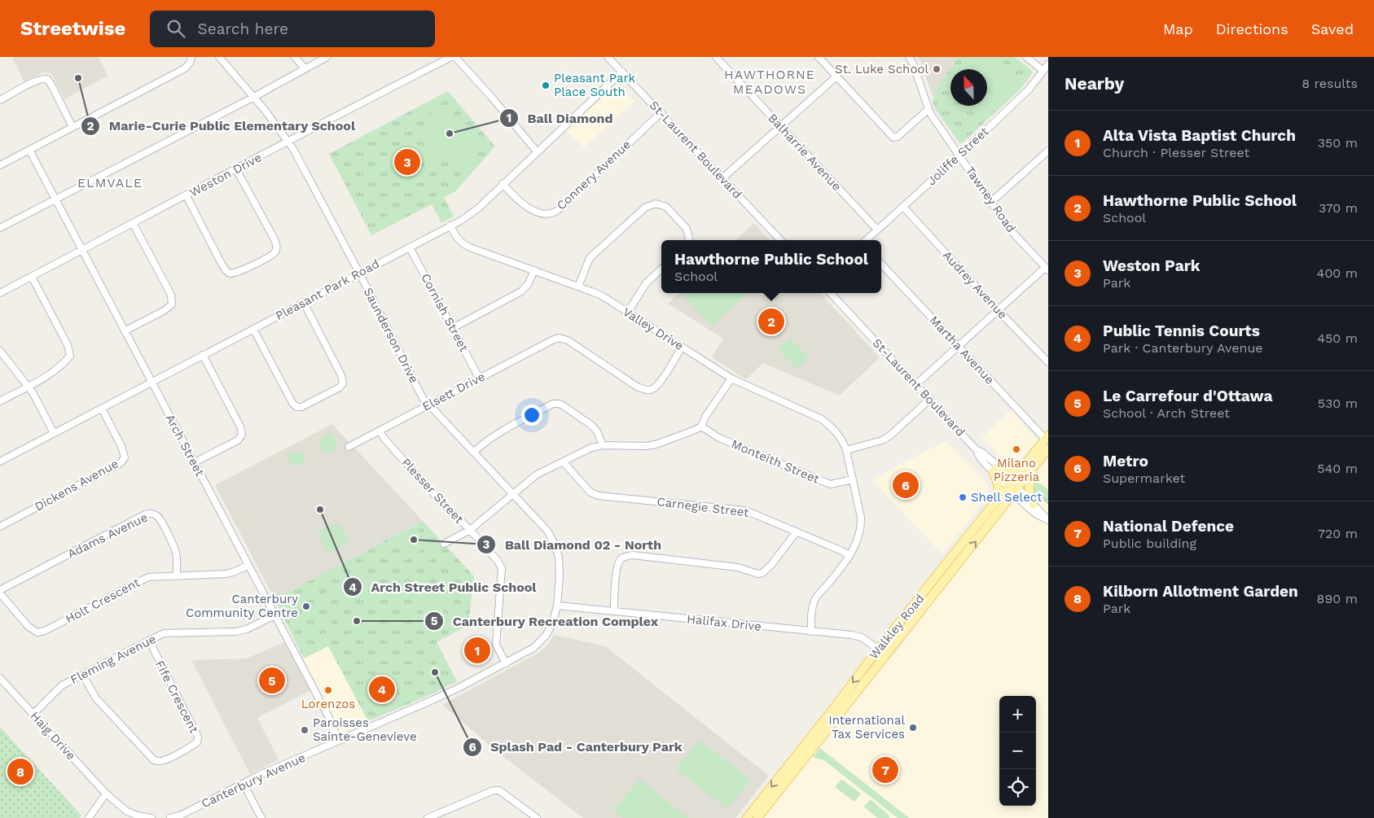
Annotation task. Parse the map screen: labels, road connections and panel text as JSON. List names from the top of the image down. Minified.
{"streets":{"main road":["Walkley Road"],"street":["St-Laurent Boulevard","Balharrie Avenue","Joliffe Street","Weston Drive","Connery Avenue","Tawney Road","Audrey Avenue","Pleasant Park Road","Cornish Street","Valley Drive","Saunderson Drive","Martha Avenue","Elsett Drive","Arch Street","Monteith Street","Dickens Avenue","Plesser Street","Carnegie Street","Adams Avenue","Holt Crescent","Halifax Drive","Fleming Avenue","Fife Crescent","Haig Drive","Canterbury Avenue"]},"crossings":[["St-Laurent Boulevard","Connery Avenue"],["St-Laurent Boulevard","Pleasant Park Road"],["St-Laurent Boulevard","Walkley Road"],["Balharrie Avenue","Joliffe Street"],["Joliffe Street","Tawney Road"],["Joliffe Street","Audrey Avenue"],["Weston Drive","Saunderson Drive"],["Weston Drive","Arch Street"],["Connery Avenue","Pleasant Park Road"],["Pleasant Park Road","Cornish Street"],["Pleasant Park Road","Valley Drive"],["Pleasant Park Road","Saunderson Drive"],["Pleasant Park Road","Arch Street"],["Pleasant Park Road","Dickens Avenue"],["Cornish Street","Elsett Drive"],["Valley Drive","Elsett Drive"],["Valley Drive","Monteith Street"],["Valley Drive","Carnegie Street"],["Valley Drive","Halifax Drive"],["Saunderson Drive","Elsett Drive"],["Saunderson Drive","Halifax Drive"],["Saunderson Drive","Canterbury Avenue"],["Martha Avenue","Walkley Road"],["Elsett Drive","Plesser Street"],["Arch Street","Holt Crescent"],["Arch Street","Fleming Avenue"],["Arch Street","Canterbury Avenue"],["Plesser Street","Canterbury Avenue"],["Adams Avenue","Holt Crescent"],["Halifax Drive","Walkley Road"],["Halifax Drive","Canterbury Avenue"],["Fleming Avenue","Fife Crescent"],["Fleming Avenue","Haig Drive"]],"districts":["HAWTHORNE MEADOWS","ELMVALE"],"places":["St. Luke School","Marie-Curie Public Elementary School","Pleasant Park Place South","Ball Diamond","Milano Pizzeria","Shell Select","Arch Street Public School","Ball Diamond 02 - North","Canterbury Community Centre","Canterbury Recreation Complex","Splash Pad - Canterbury Park","Lorenzos","International Tax Services","Paroisses Sainte-Genevieve"],"north":"top","page":{"header":"Streetwise","search":"Search here","nav":["Map","Directions","Saved"],"heading":["Nearby","8 results"],"list":[{"mark":"1","name":"Alta Vista Baptist Church","note":"Church · Plesser Street","value":"350 m"},{"mark":"2","name":"Hawthorne Public School","note":"School","value":"370 m"},{"mark":"3","name":"Weston Park","note":"Park","value":"400 m"},{"mark":"4","name":"Public Tennis Courts","note":"Park · Canterbury Avenue","value":"450 m"},{"mark":"5","name":"Le Carrefour d'Ottawa","note":"School · Arch Street","value":"530 m"},{"mark":"6","name":"Metro","note":"Supermarket","value":"540 m"},{"mark":"7","name":"National Defence","note":"Public building","value":"720 m"},{"mark":"8","name":"Kilborn Allotment Garden","note":"Park","value":"890 m"}],"pins":["3","2","6","1","5","4","7","8"],"popup":["Hawthorne Public School","School"],"map_buttons":["+","−"]}}
